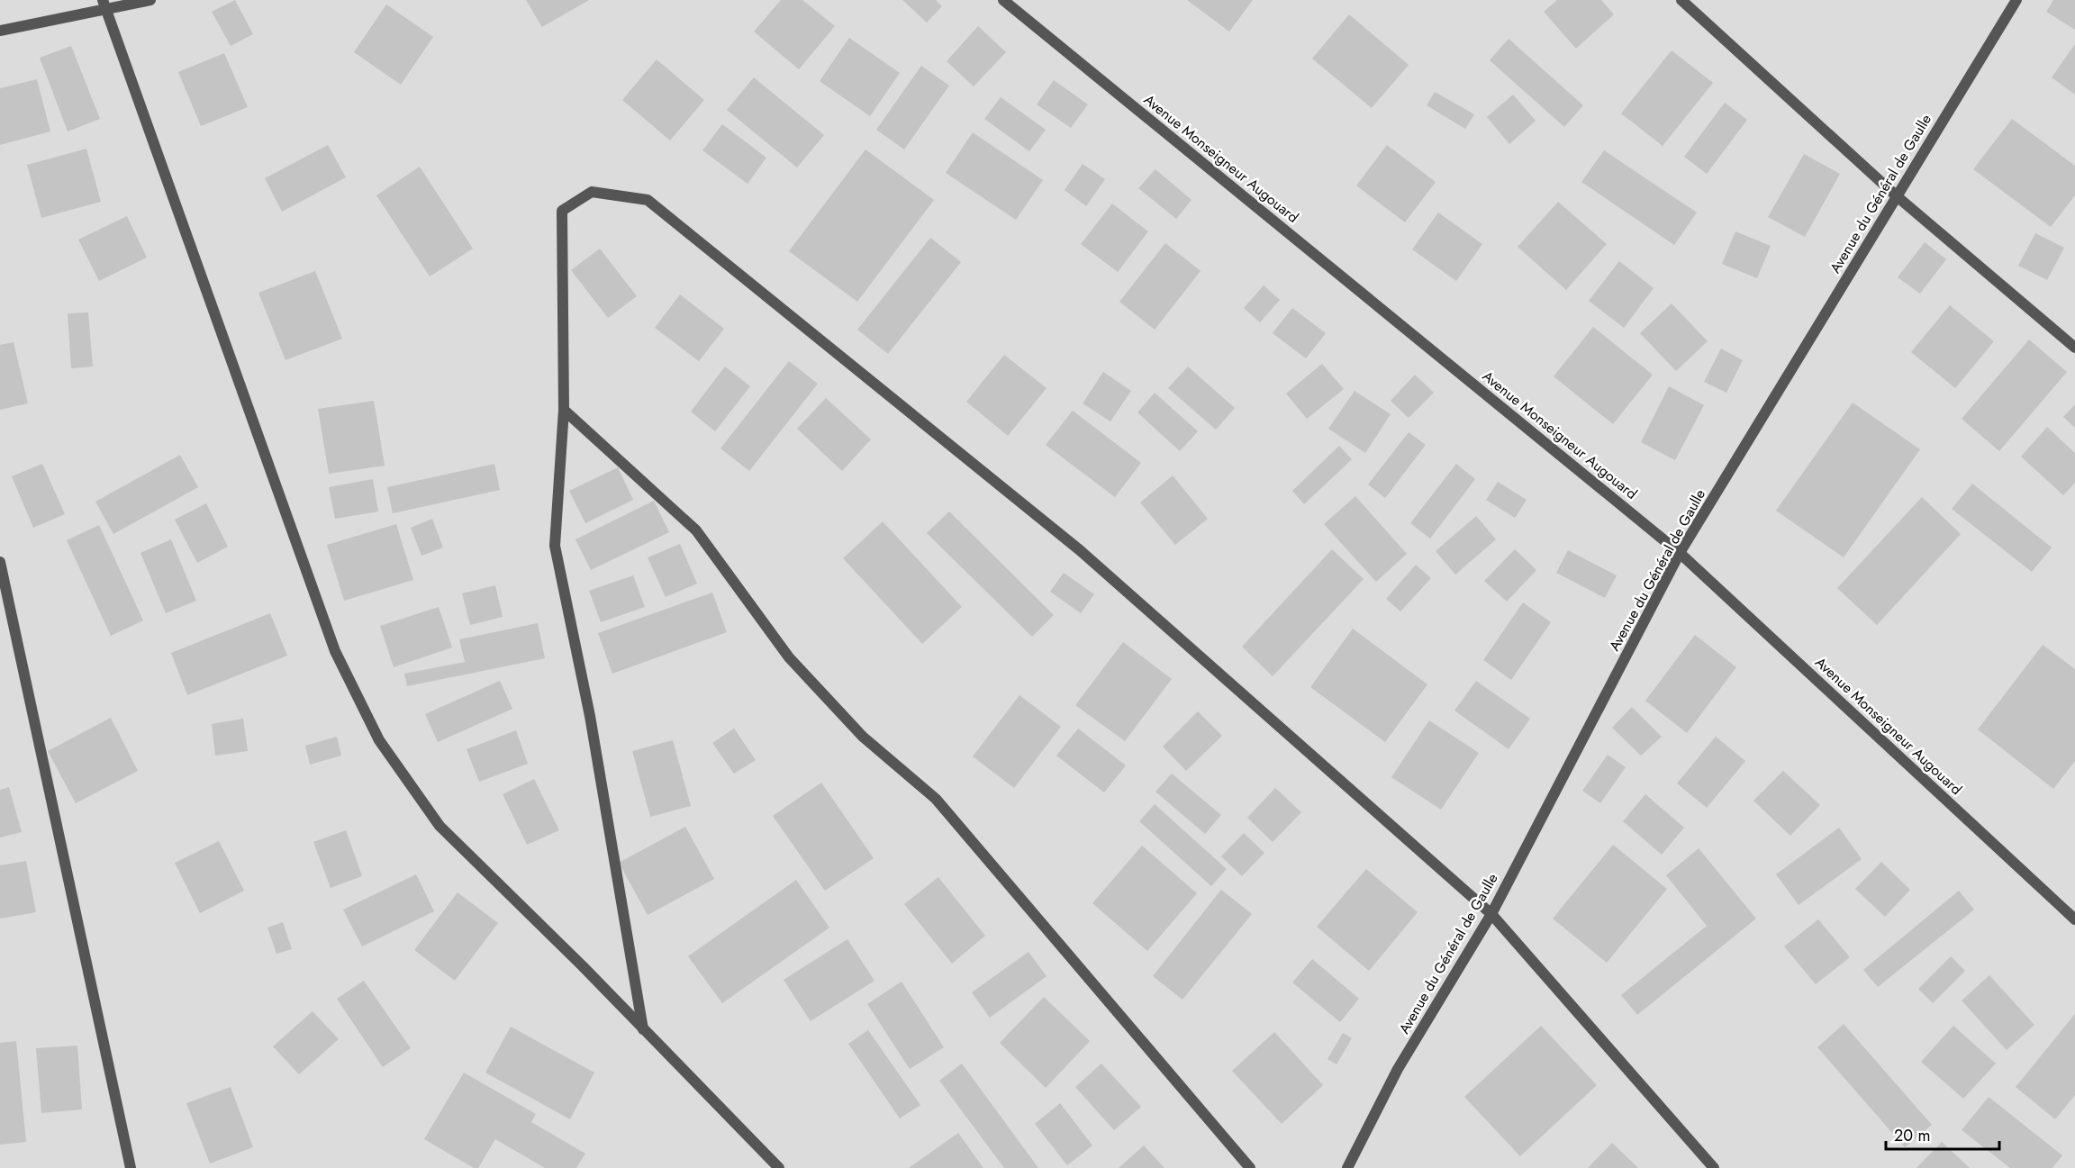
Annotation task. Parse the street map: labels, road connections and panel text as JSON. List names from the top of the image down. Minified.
{"streets":{"street":["Avenue Monseigneur Augouard","Avenue du Général de Gaulle"]},"crossings":[["Avenue Monseigneur Augouard","Avenue du Général de Gaulle"]],"scale_bar":"20 m"}
